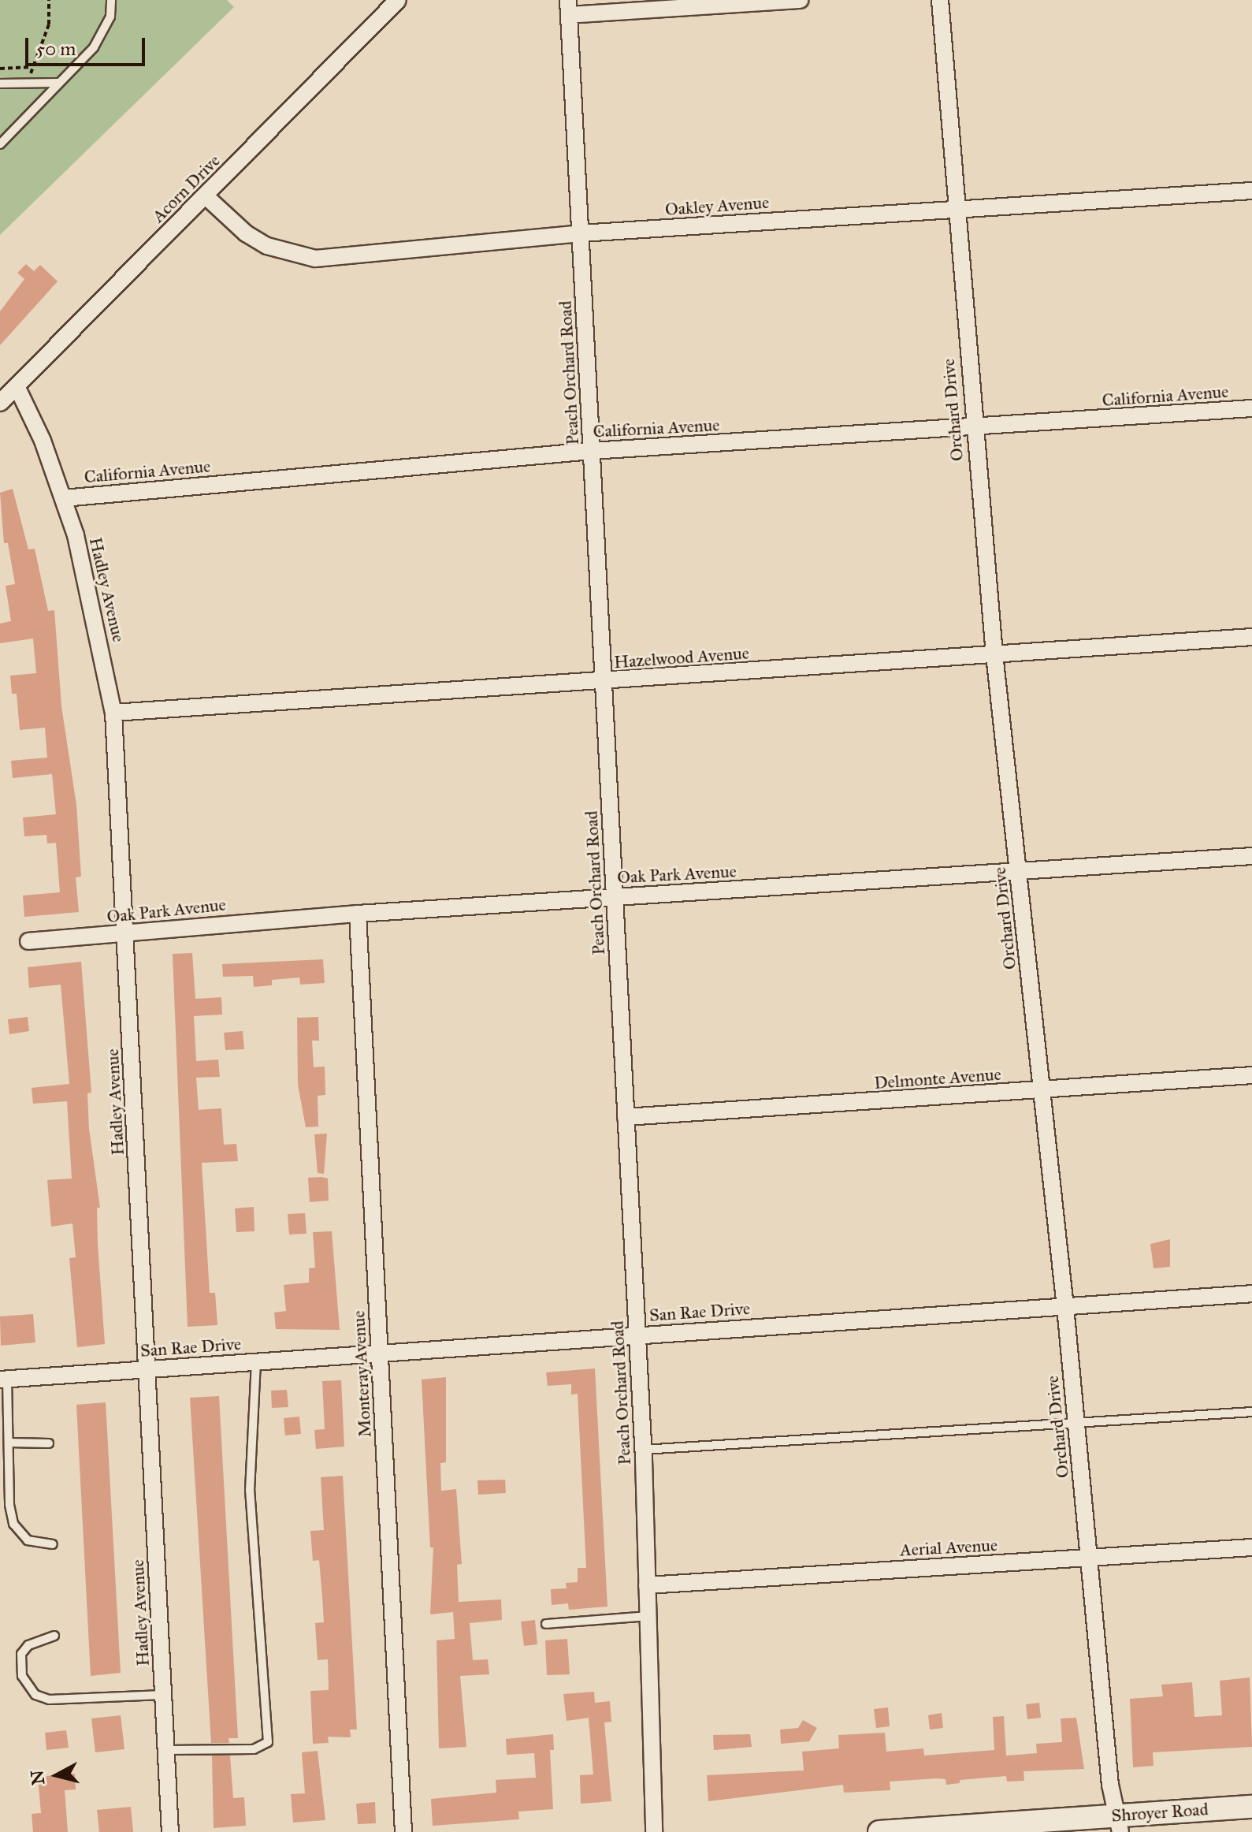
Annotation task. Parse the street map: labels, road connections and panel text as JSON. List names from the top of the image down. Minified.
{"streets":{"main road":["Shroyer Road"],"street":["Acorn Drive","Oakley Avenue","Peach Orchard Road","California Avenue","Orchard Drive","Hadley Avenue","Hazelwood Avenue","Oak Park Avenue","Delmonte Avenue","San Rae Drive","Monteray Avenue","Aerial Avenue"]},"crossings":[["Acorn Drive","Oakley Avenue"],["Acorn Drive","Hadley Avenue"],["Oakley Avenue","Peach Orchard Road"],["Oakley Avenue","Orchard Drive"],["Peach Orchard Road","California Avenue"],["Peach Orchard Road","Hazelwood Avenue"],["Peach Orchard Road","Oak Park Avenue"],["Peach Orchard Road","Delmonte Avenue"],["Peach Orchard Road","San Rae Drive"],["Peach Orchard Road","Aerial Avenue"],["California Avenue","Orchard Drive"],["California Avenue","Hadley Avenue"],["Orchard Drive","Hazelwood Avenue"],["Orchard Drive","Oak Park Avenue"],["Orchard Drive","Delmonte Avenue"],["Orchard Drive","San Rae Drive"],["Orchard Drive","Aerial Avenue"],["Orchard Drive","Shroyer Road"],["Hadley Avenue","Hazelwood Avenue"],["Hadley Avenue","Oak Park Avenue"],["Hadley Avenue","San Rae Drive"],["Oak Park Avenue","Monteray Avenue"],["San Rae Drive","Monteray Avenue"]],"scale_bar":"50 m","north":"left"}
